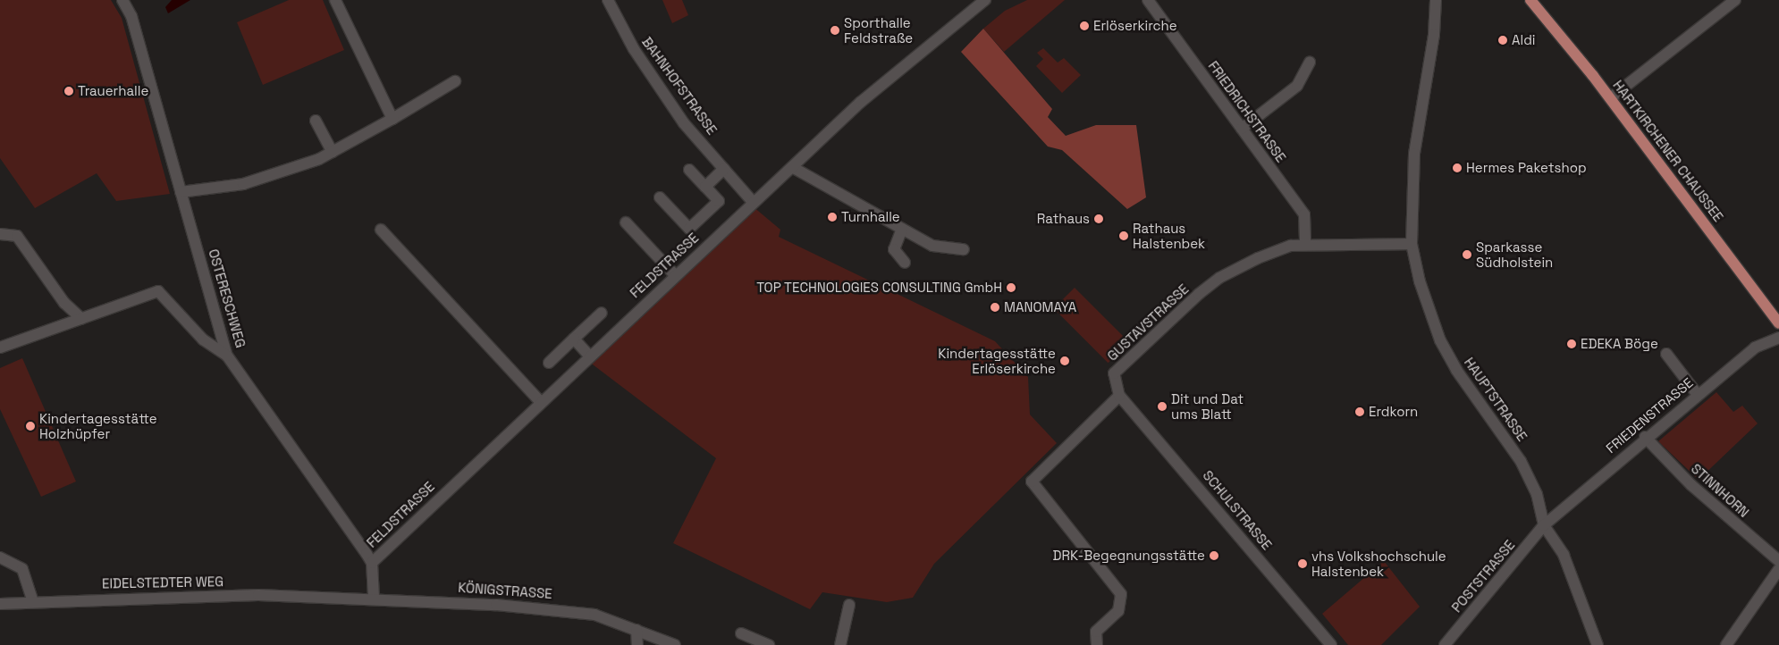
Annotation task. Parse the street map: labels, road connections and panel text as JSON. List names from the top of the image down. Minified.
{"streets":{"main road":["HARTKIRCHENER CHAUSSEE"],"street":["BAHNHOFSTRASSE","FRIEDRICHSTRASSE","FELDSTRASSE","OSTERESCHWEG","GUSTAVSTRASSE","HAUPTSTRASSE","FRIEDENSTRASSE","STINNHORN","SCHULSTRASSE","POSTSTRASSE","EIDELSTEDTER WEG","KÖNIGSTRASSE"]},"crossings":[["BAHNHOFSTRASSE","FELDSTRASSE"],["FRIEDRICHSTRASSE","GUSTAVSTRASSE"],["FELDSTRASSE","OSTERESCHWEG"],["GUSTAVSTRASSE","HAUPTSTRASSE"],["GUSTAVSTRASSE","SCHULSTRASSE"],["HAUPTSTRASSE","FRIEDENSTRASSE"],["HAUPTSTRASSE","POSTSTRASSE"],["FRIEDENSTRASSE","STINNHORN"],["FRIEDENSTRASSE","POSTSTRASSE"],["EIDELSTEDTER WEG","KÖNIGSTRASSE"]],"places":["Erlöserkirche","Sporthalle Feldstraße","Aldi","Trauerhalle","Hermes Paketshop","Turnhalle","Rathaus","Rathaus Halstenbek","Sparkasse Südholstein","TOP TECHNOLOGIES CONSULTING GmbH","MANOMAYA","EDEKA Böge","Kindertagesstätte Erlöserkirche","Dit und Dat ums Blatt","Erdkorn","Kindertagesstätte Holzhüpfer","DRK-Begegnungsstätte","vhs Volkshochschule Halstenbek"]}
